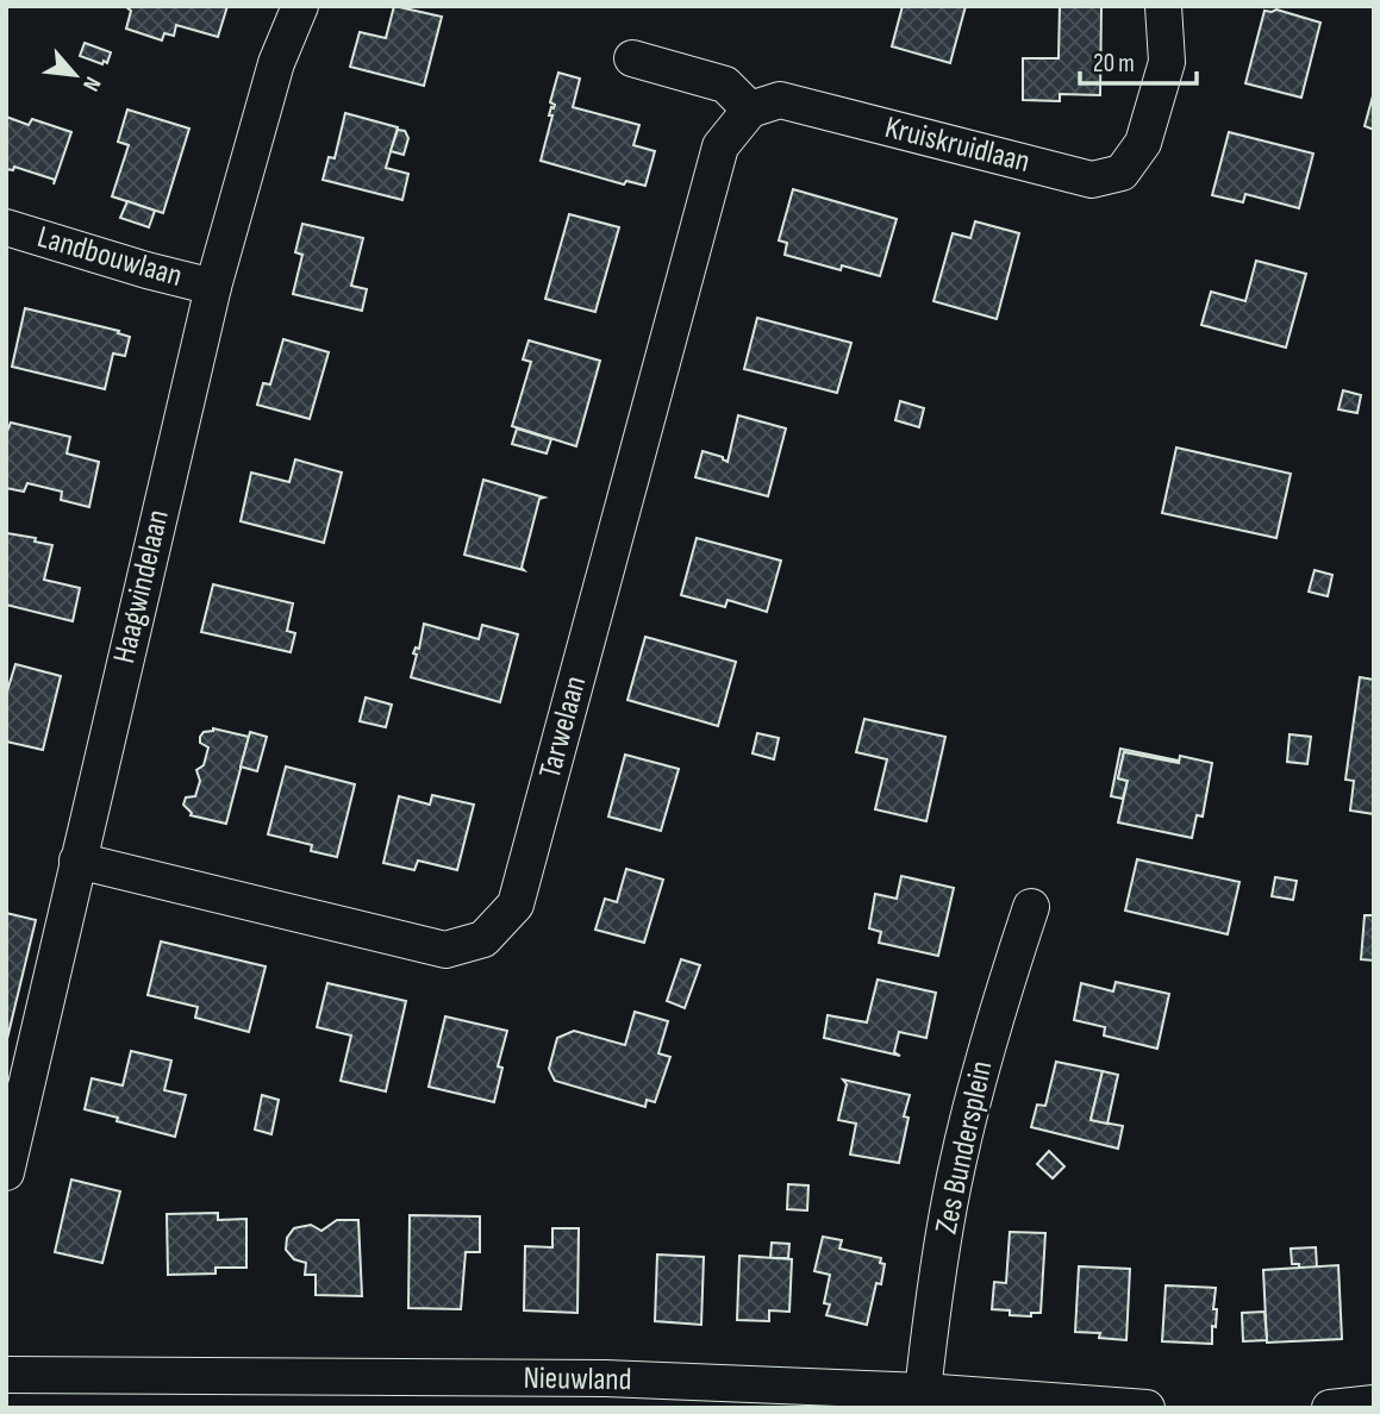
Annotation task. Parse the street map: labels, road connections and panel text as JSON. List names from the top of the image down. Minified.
{"streets":{"street":["Kruiskruidlaan","Landbouwlaan","Haagwindelaan","Tarwelaan","Zes Bundersplein","Nieuwland"]},"crossings":[["Kruiskruidlaan","Tarwelaan"],["Landbouwlaan","Haagwindelaan"],["Haagwindelaan","Tarwelaan"],["Zes Bundersplein","Nieuwland"]],"scale_bar":"20 m","north":"bottom right"}
